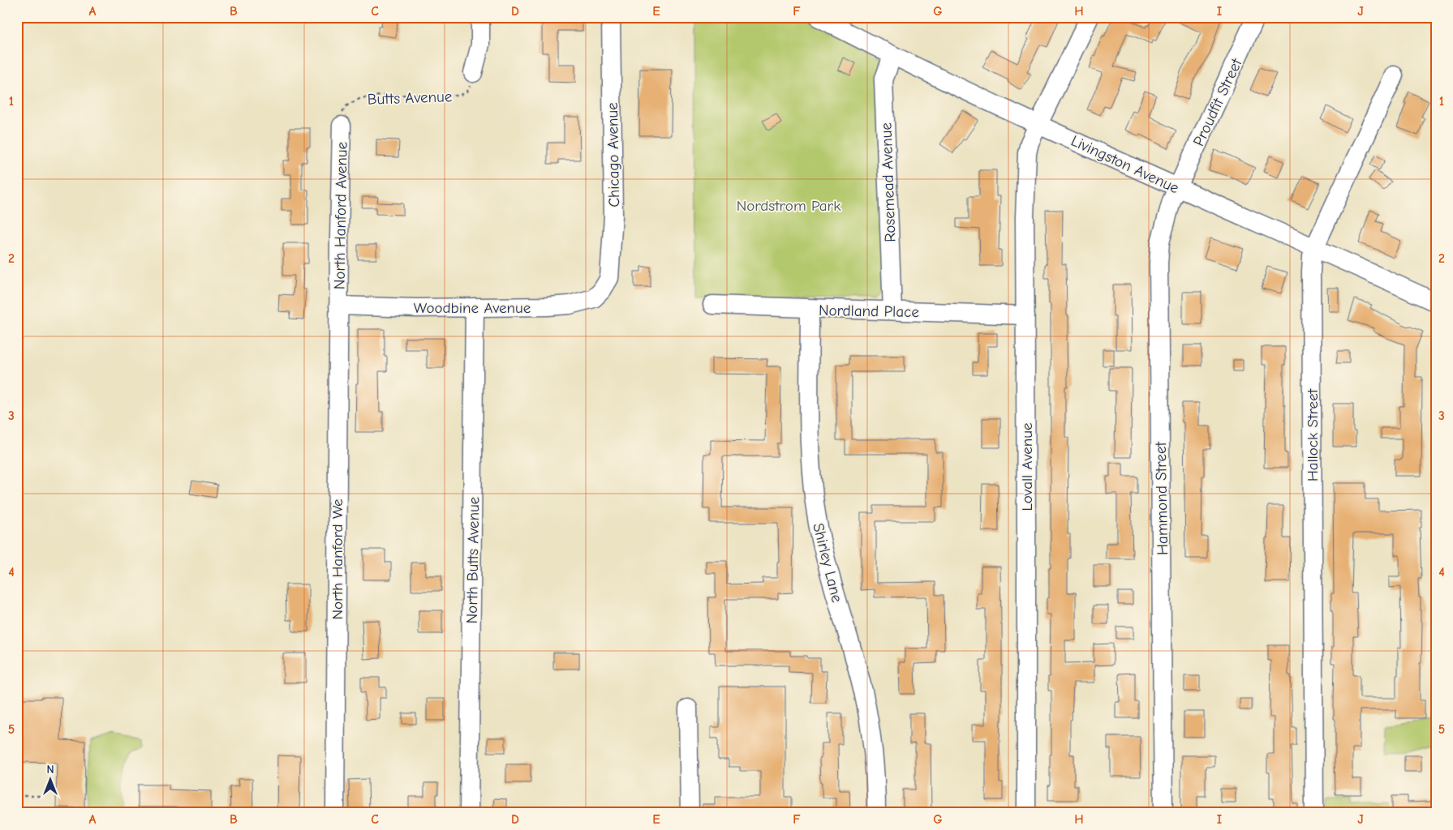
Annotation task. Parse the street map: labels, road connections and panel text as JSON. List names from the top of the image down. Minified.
{"streets":{"street":["Proudfit Street","Chicago Avenue","Livingston Avenue","Rosemead Avenue","North Hanford Avenue","Woodbine Avenue","Nordland Place","Hallock Street","Lovall Avenue","Hammond Street","North Hanford We","North Butts Avenue","Shirley Lane"],"path":["Butts Avenue"]},"crossings":[["Butts Avenue","North Hanford Avenue"],["Proudfit Street","Livingston Avenue"],["Proudfit Street","Hammond Street"],["Chicago Avenue","Woodbine Avenue"],["Livingston Avenue","Rosemead Avenue"],["Livingston Avenue","Hallock Street"],["Livingston Avenue","Lovall Avenue"],["Livingston Avenue","Hammond Street"],["Rosemead Avenue","Nordland Place"],["North Hanford Avenue","Woodbine Avenue"],["North Hanford Avenue","North Hanford We"],["Woodbine Avenue","North Hanford We"],["Woodbine Avenue","North Butts Avenue"],["Nordland Place","Lovall Avenue"],["Nordland Place","Shirley Lane"]],"parks":["Nordstrom Park"],"north":"top","grid":{"columns":["A","B","C","D","E","F","G","H","I","J"],"rows":["1","2","3","4","5"]}}
